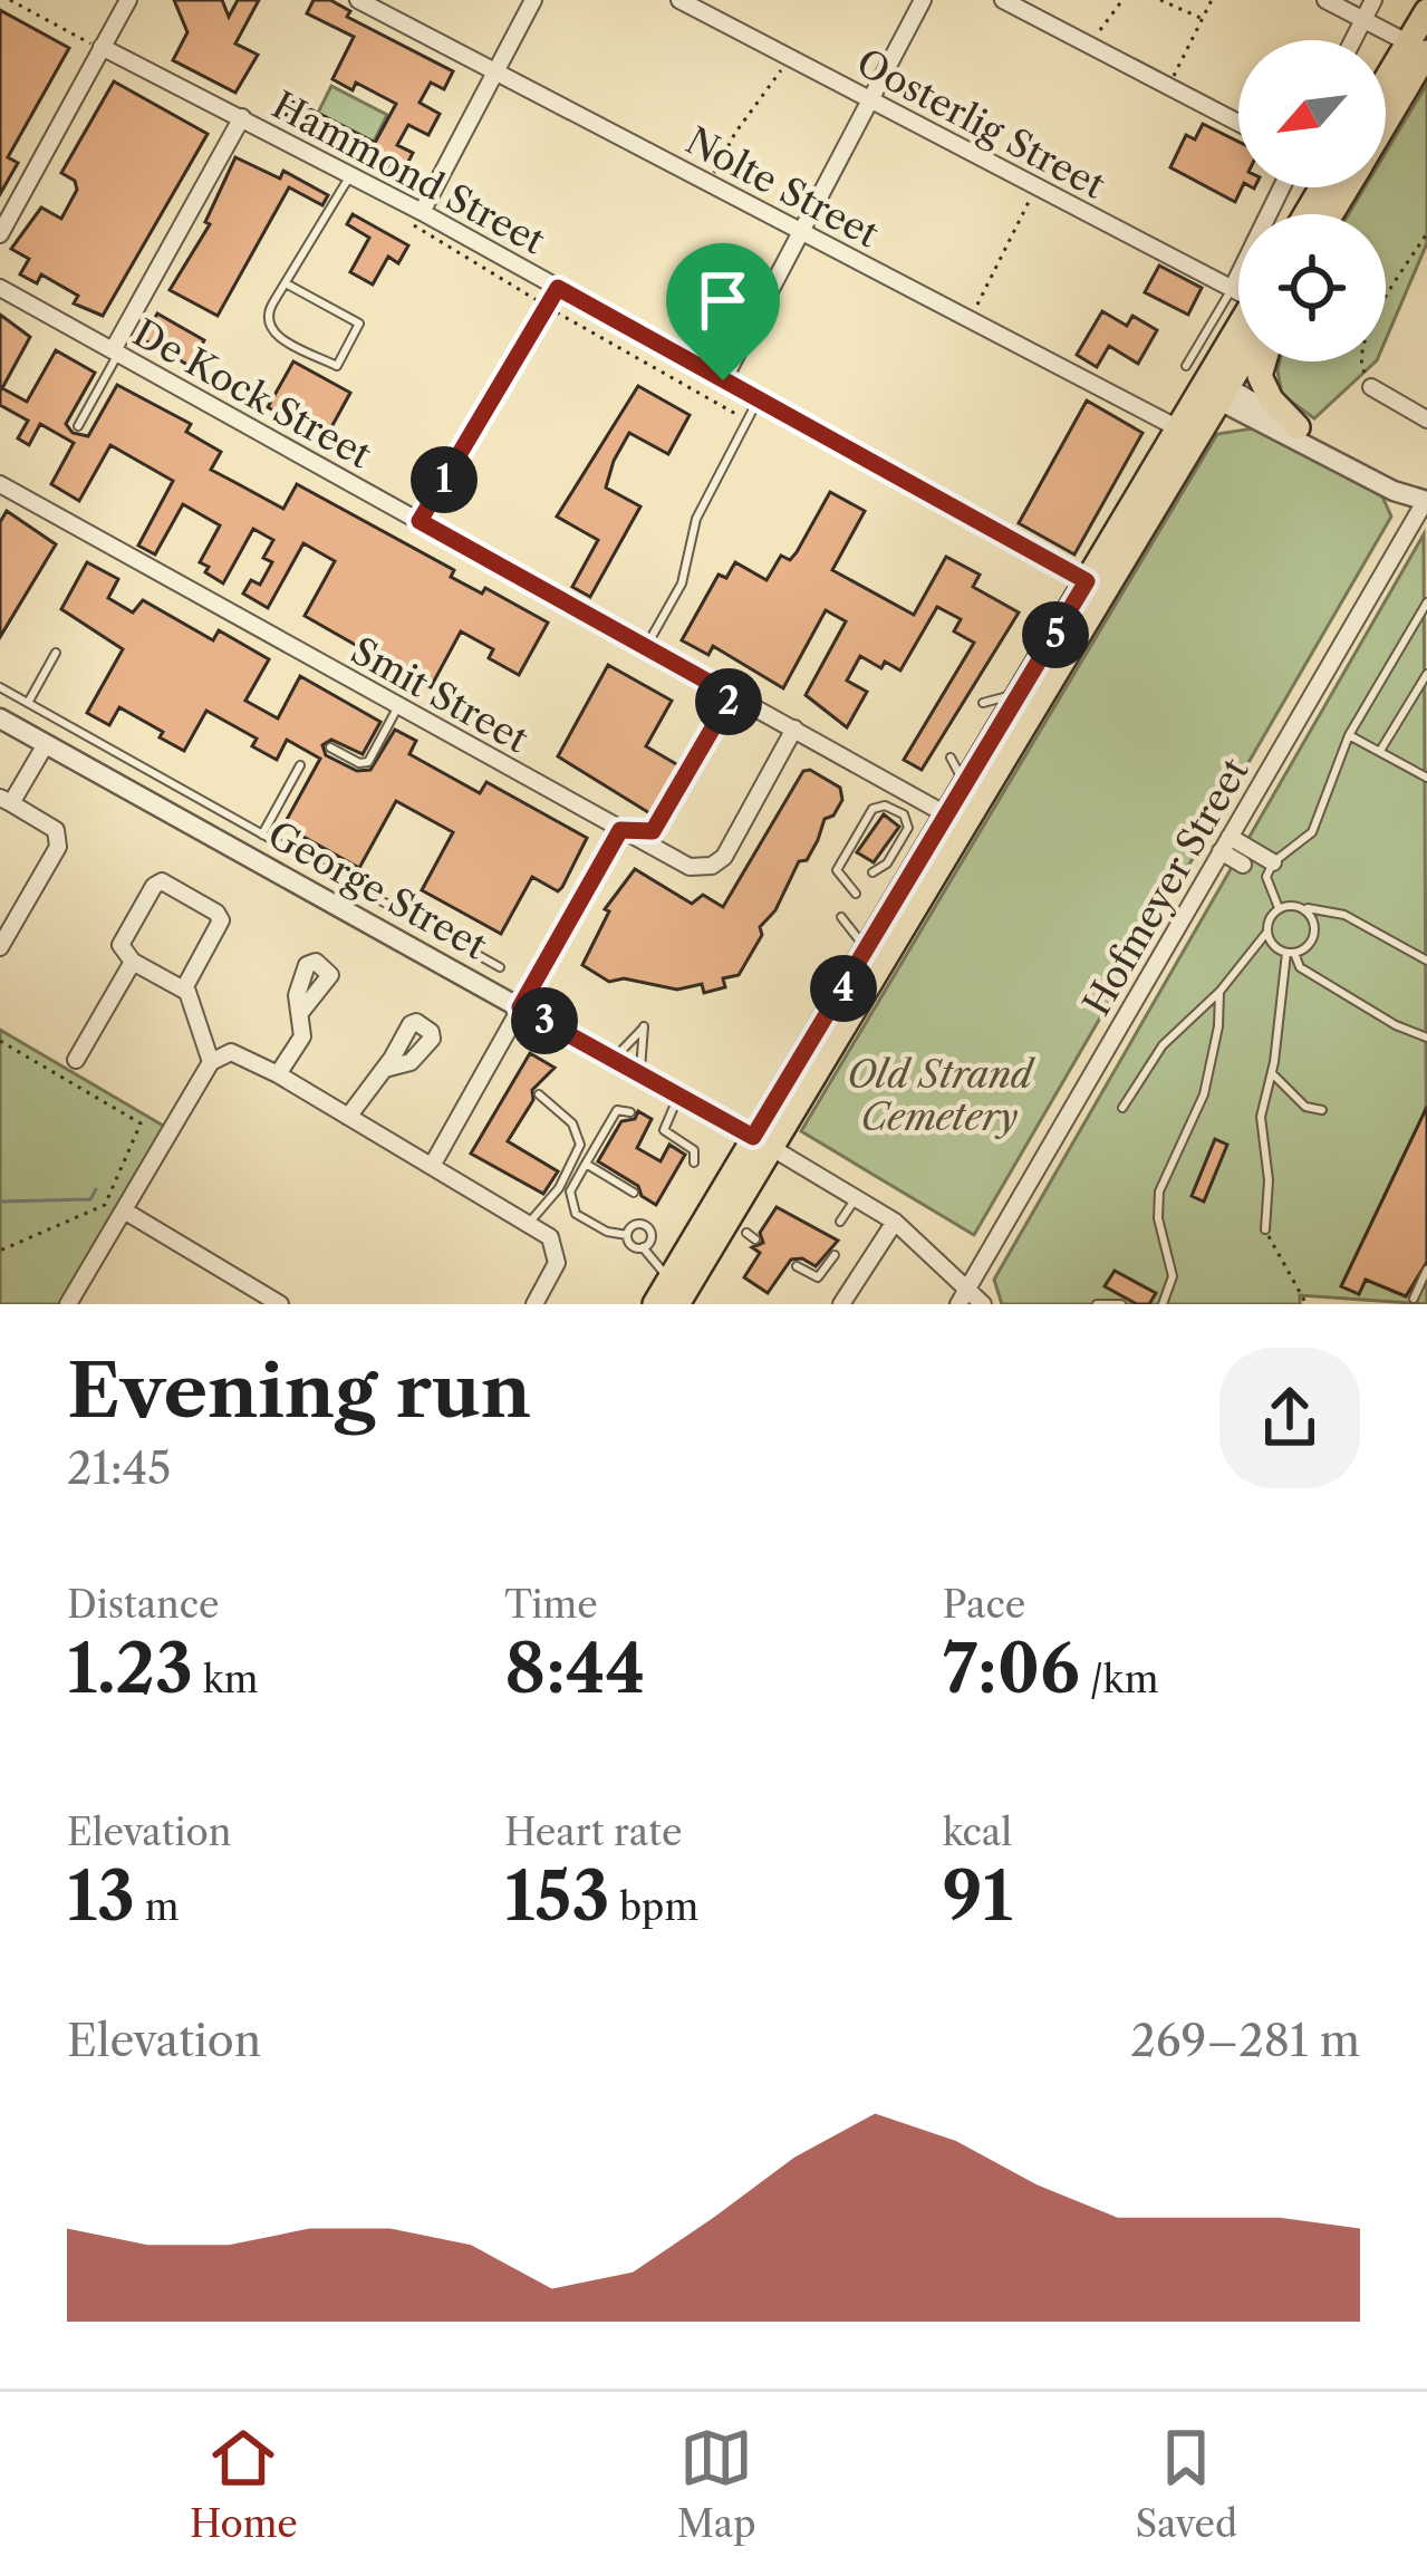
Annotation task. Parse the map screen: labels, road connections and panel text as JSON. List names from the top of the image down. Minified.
{"streets":{"street":["Oosterlig Street","Hammond Street","Nolte Street","De Kock Street","Smit Street","Hofmeyer Street","George Street"]},"crossings":[["De Kock Street","Smit Street"],["Hofmeyer Street","George Street"]],"parks":["Old Strand Cemetery"],"north":"bottom left","page":{"pins":["1","5","2","4","3"],"heading":["Evening run","21:45"],"stats":[["Distance","1.23 km"],["Time","8:44"],["Pace","7:06 /km"],["Elevation","13 m"],["Heart rate","153 bpm"],["kcal","91"]],"chart":["Elevation","269–281 m"],"tabs":["Home","Map","Saved"]}}
